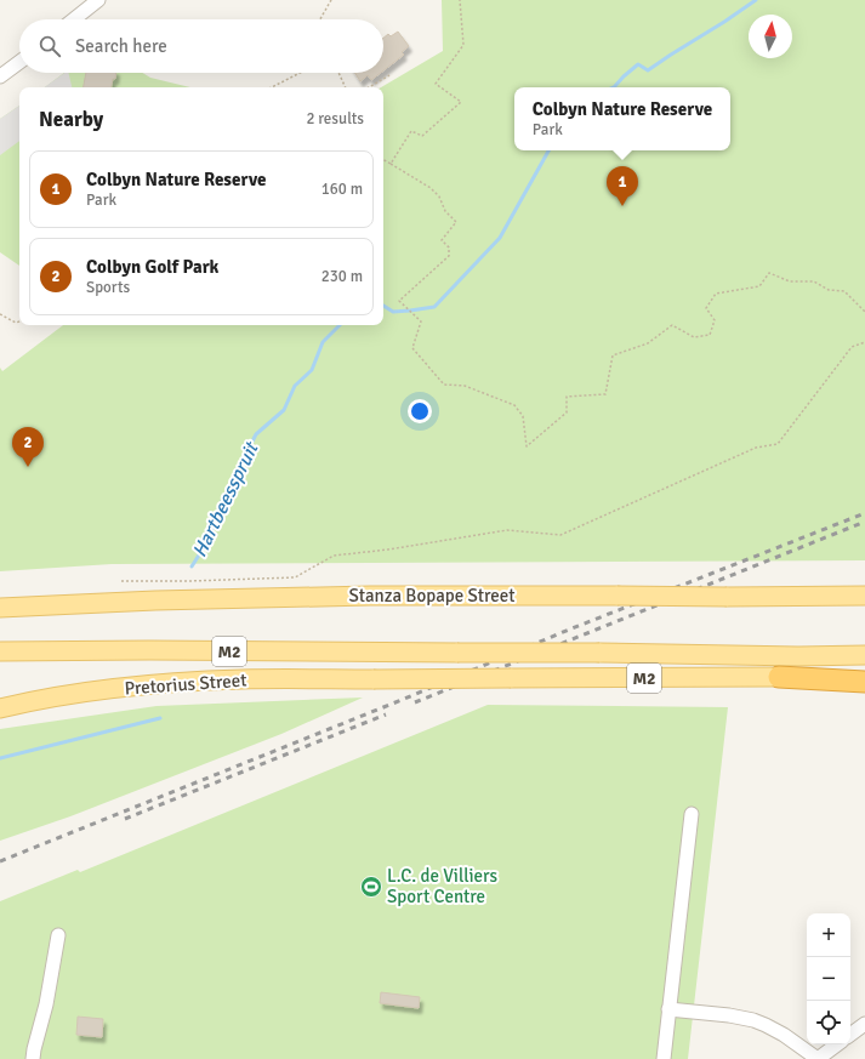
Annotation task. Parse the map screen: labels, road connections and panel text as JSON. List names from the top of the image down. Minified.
{"streets":{"highway":["M2"],"main road":["Stanza Bopape Street","Pretorius Street"]},"crossings":[["M2","Pretorius Street"]],"water":["Hartbeesspruit"],"places":{"sports":["L.C. de Villiers Sport Centre"]},"north":"top","page":{"search":"Search here","popup":["Colbyn Nature Reserve","Park"],"heading":["Nearby","2 results"],"list":[{"mark":"1","name":"Colbyn Nature Reserve","note":"Park","value":"160 m"},{"mark":"2","name":"Colbyn Golf Park","note":"Sports","value":"230 m"}],"pins":["1","2"],"map_buttons":["+","−"]}}
